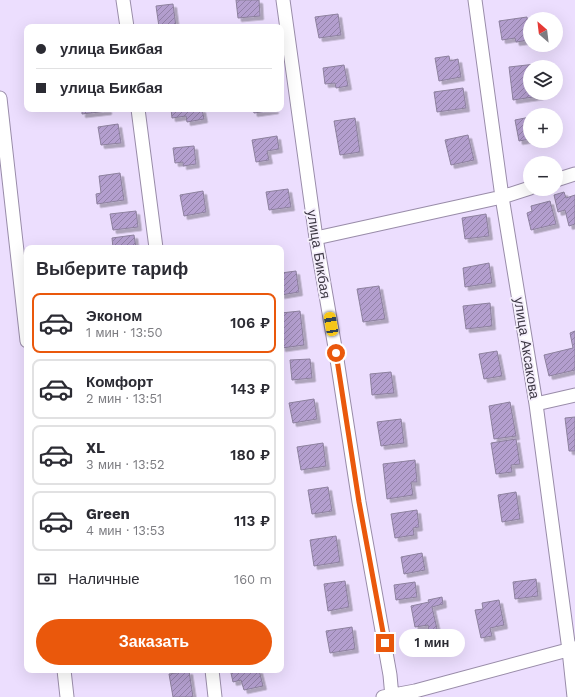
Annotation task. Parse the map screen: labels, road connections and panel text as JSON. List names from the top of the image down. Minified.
{"streets":{"street":["улица Бикбая","улица Аксакова"]},"north":"top left","page":{"map_buttons":["+","−"],"banner":["улица Бикбая","улица Бикбая"],"heading":"Выберите тариф","list":[{"name":"Эконом","note":"1 мин · 13:50","value":"106 ₽"},{"name":"Комфорт","note":"2 мин · 13:51","value":"143 ₽"},{"name":"XL","note":"3 мин · 13:52","value":"180 ₽"},{"name":"Green","note":"4 мин · 13:53","value":"113 ₽"}],"pay":["Наличные","160 m"],"buttons":"Заказать","bubble":"1 мин"}}
